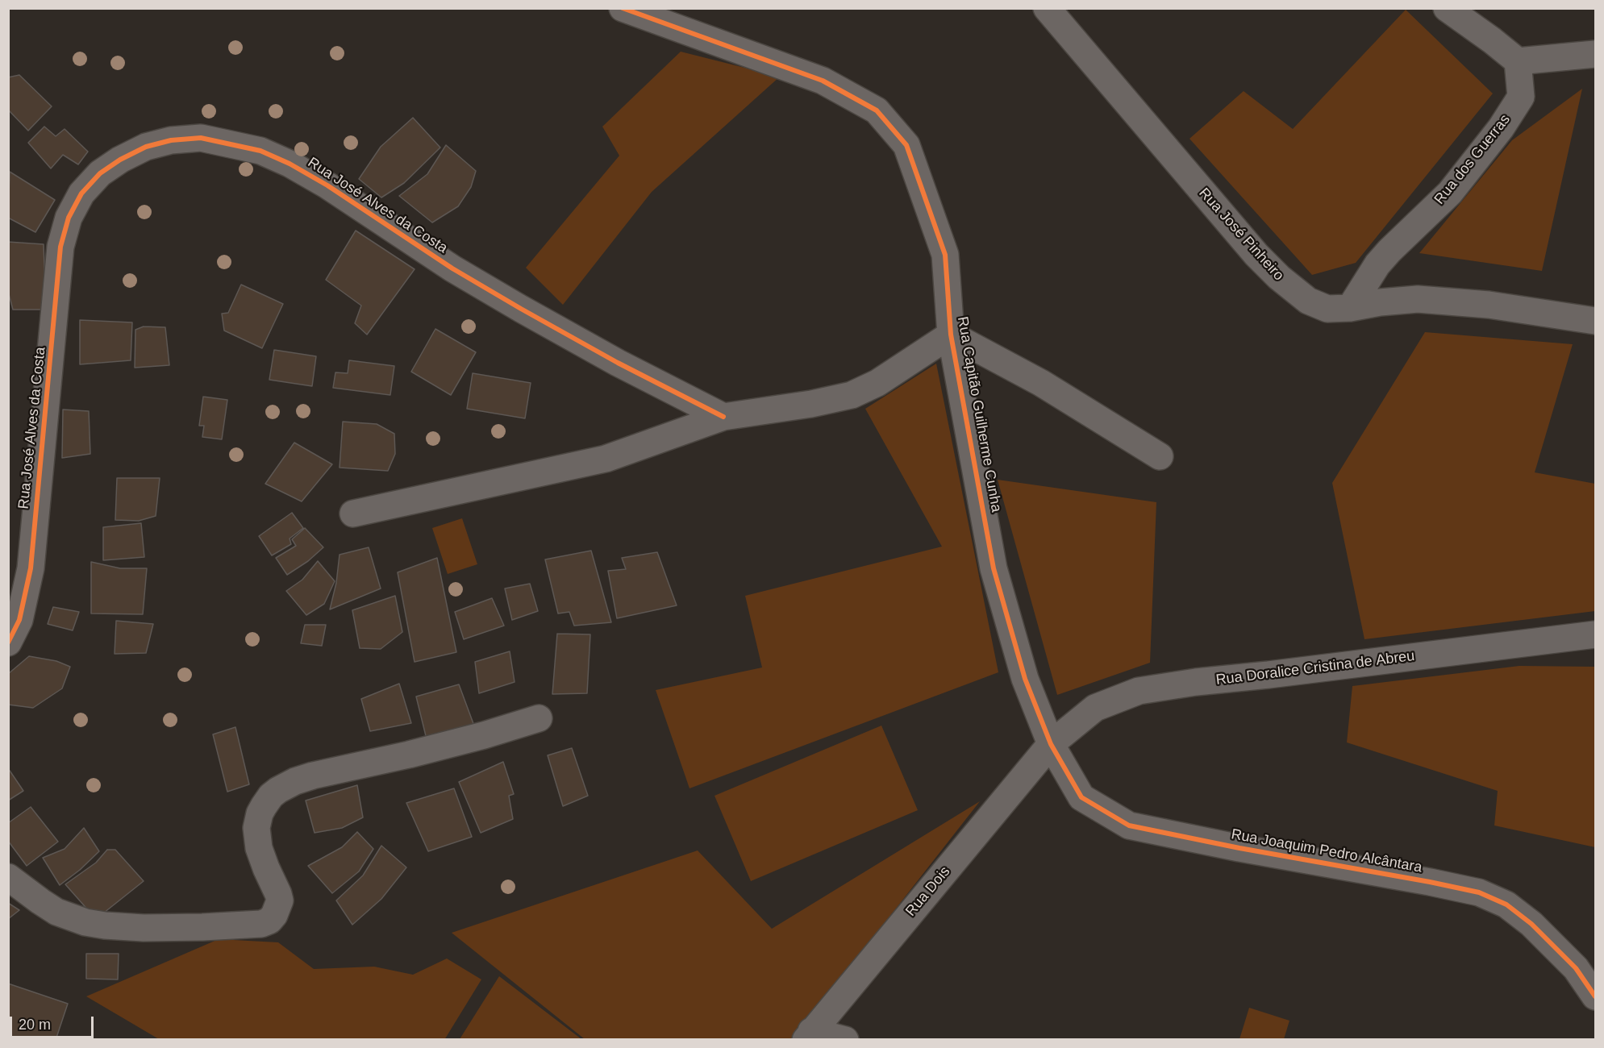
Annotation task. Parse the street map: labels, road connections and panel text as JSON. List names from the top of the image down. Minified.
{"streets":{"street":["Rua dos Guerras","Rua José Alves da Costa","Rua José Pinheiro","Rua Capitão Guilherme Cunha","Rua Doralice Cristina de Abreu","Rua Joaquim Pedro Alcântara","Rua Dois"]},"crossings":[["Rua dos Guerras","Rua José Pinheiro"],["Rua Capitão Guilherme Cunha","Rua Doralice Cristina de Abreu"],["Rua Capitão Guilherme Cunha","Rua Joaquim Pedro Alcântara"],["Rua Capitão Guilherme Cunha","Rua Dois"],["Rua Doralice Cristina de Abreu","Rua Joaquim Pedro Alcântara"],["Rua Doralice Cristina de Abreu","Rua Dois"],["Rua Joaquim Pedro Alcântara","Rua Dois"]],"scale_bar":"20 m"}
